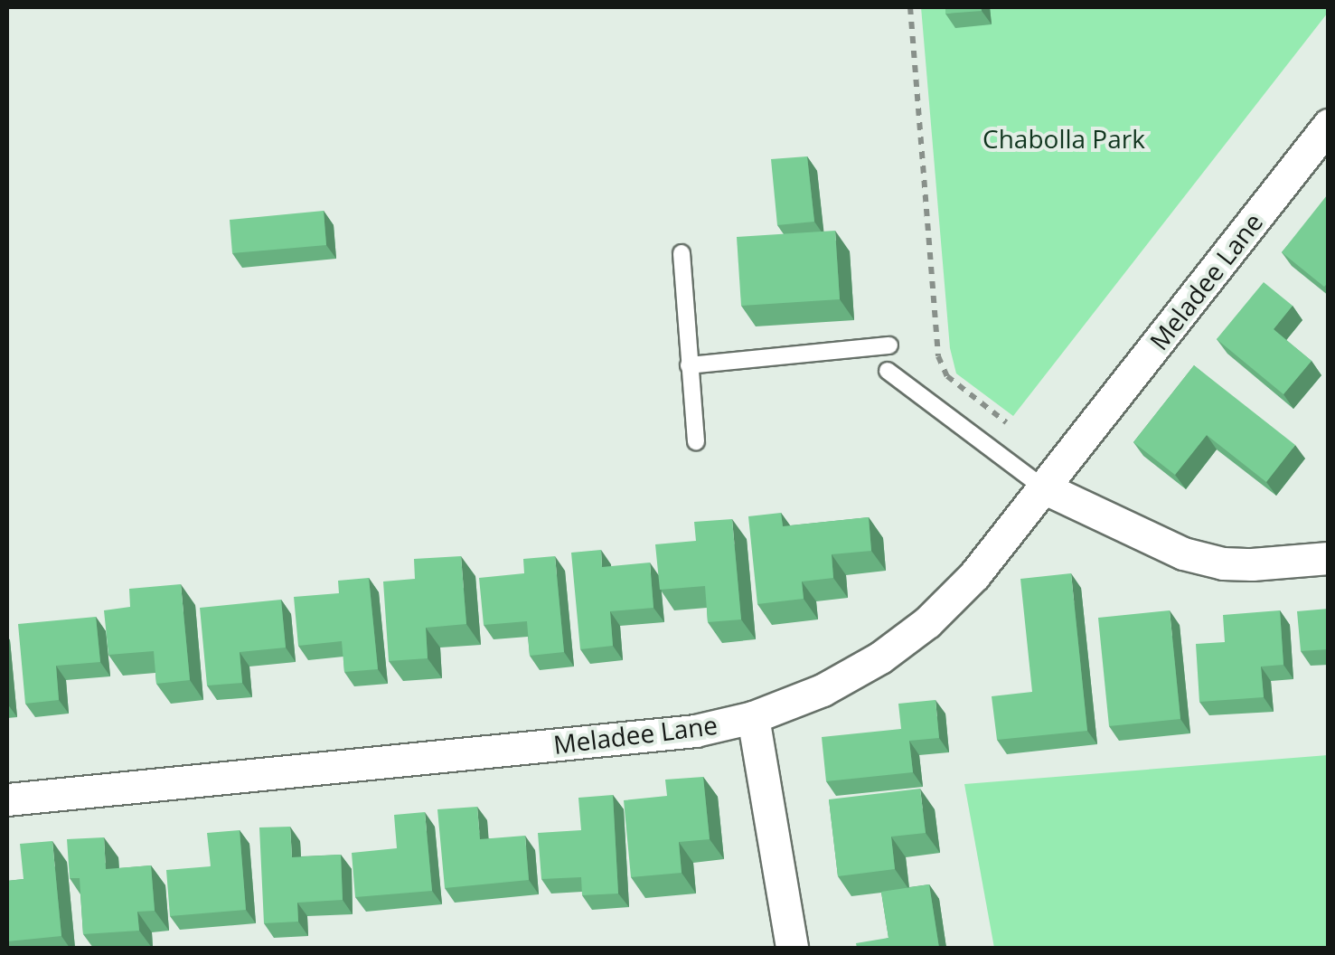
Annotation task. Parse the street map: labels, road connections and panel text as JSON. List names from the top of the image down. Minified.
{"streets":{"street":["Meladee Lane"]},"parks":["Chabolla Park"]}
